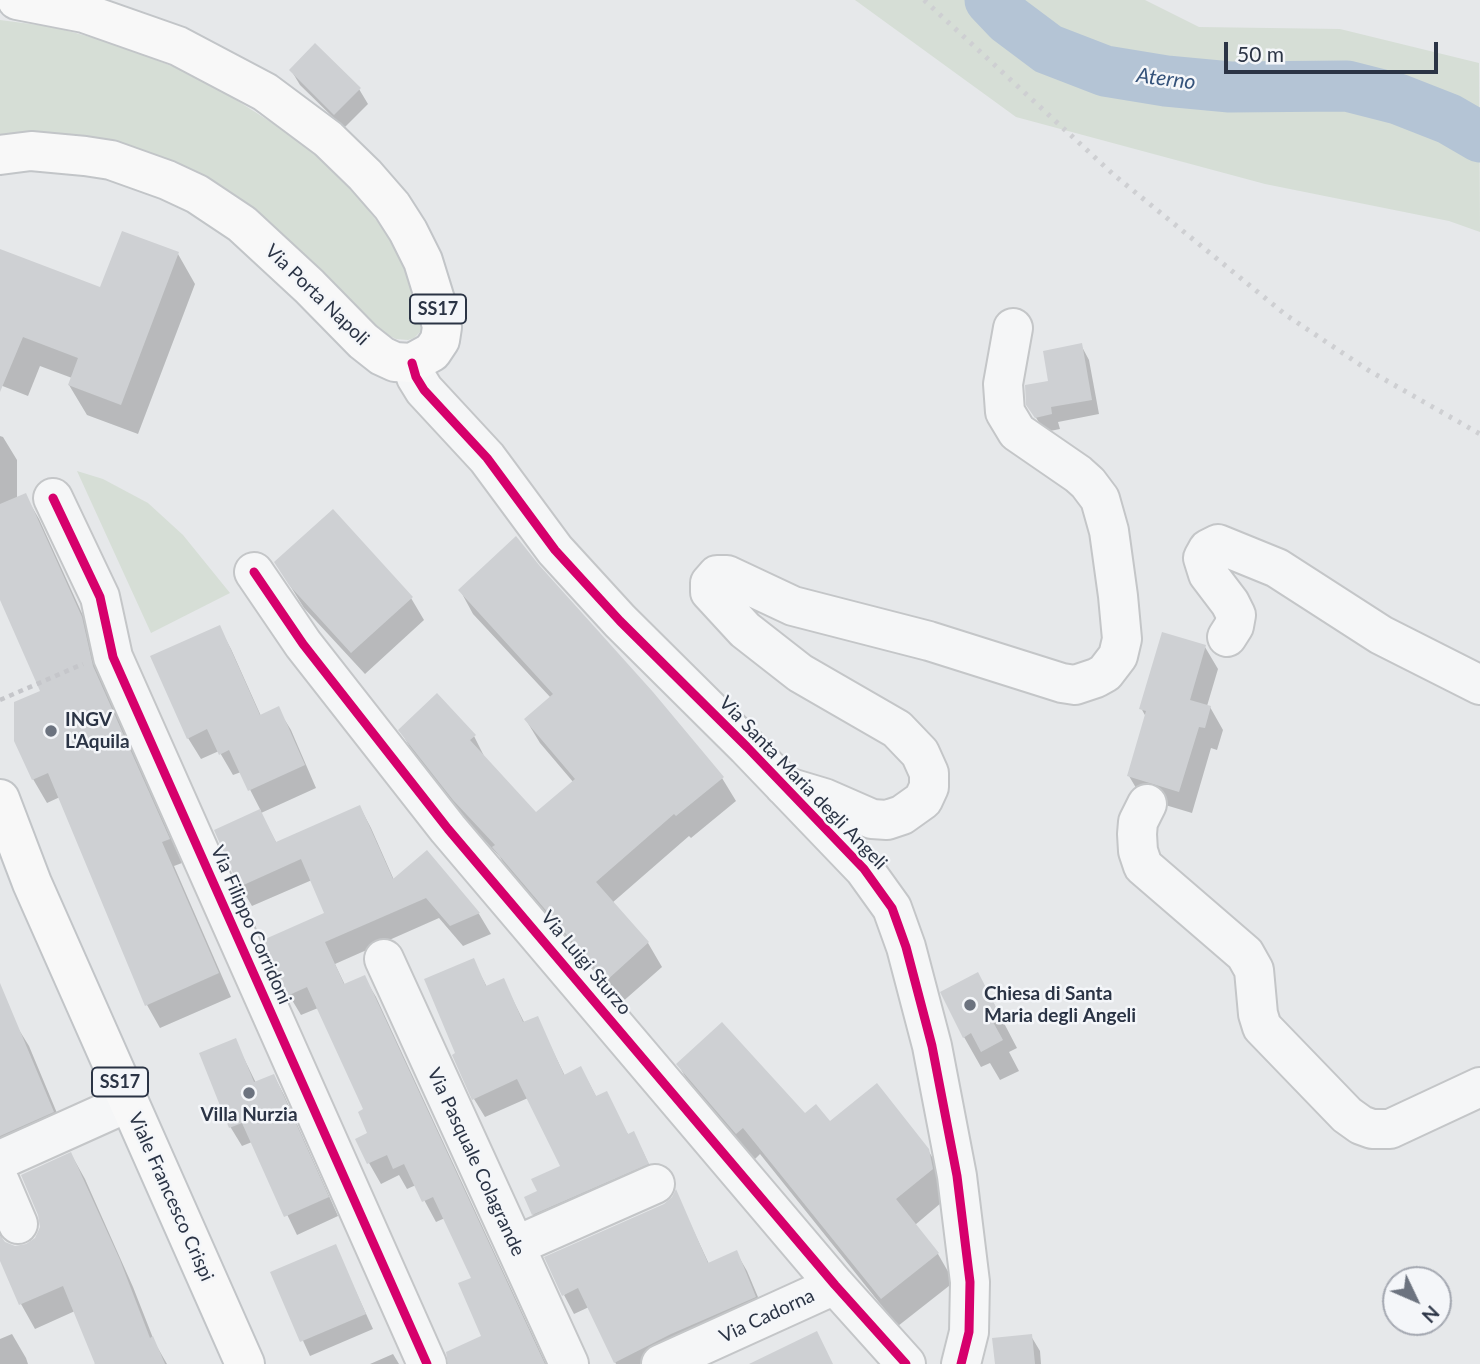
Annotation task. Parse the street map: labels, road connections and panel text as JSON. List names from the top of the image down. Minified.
{"streets":{"main road":["Via Porta Napoli","SS17","Viale Francesco Crispi"],"street":["Via Santa Maria degli Angeli","Via Filippo Corridoni","Via Luigi Sturzo","Via Pasquale Colagrande","Via Cadorna"]},"crossings":[["Via Porta Napoli","SS17"],["Via Porta Napoli","Via Santa Maria degli Angeli"],["SS17","Via Santa Maria degli Angeli"],["Via Luigi Sturzo","Via Cadorna"]],"water":["Aterno"],"places":["INGV L'Aquila","Chiesa di Santa Maria degli Angeli","Villa Nurzia"],"scale_bar":"50 m","north":"bottom right"}
